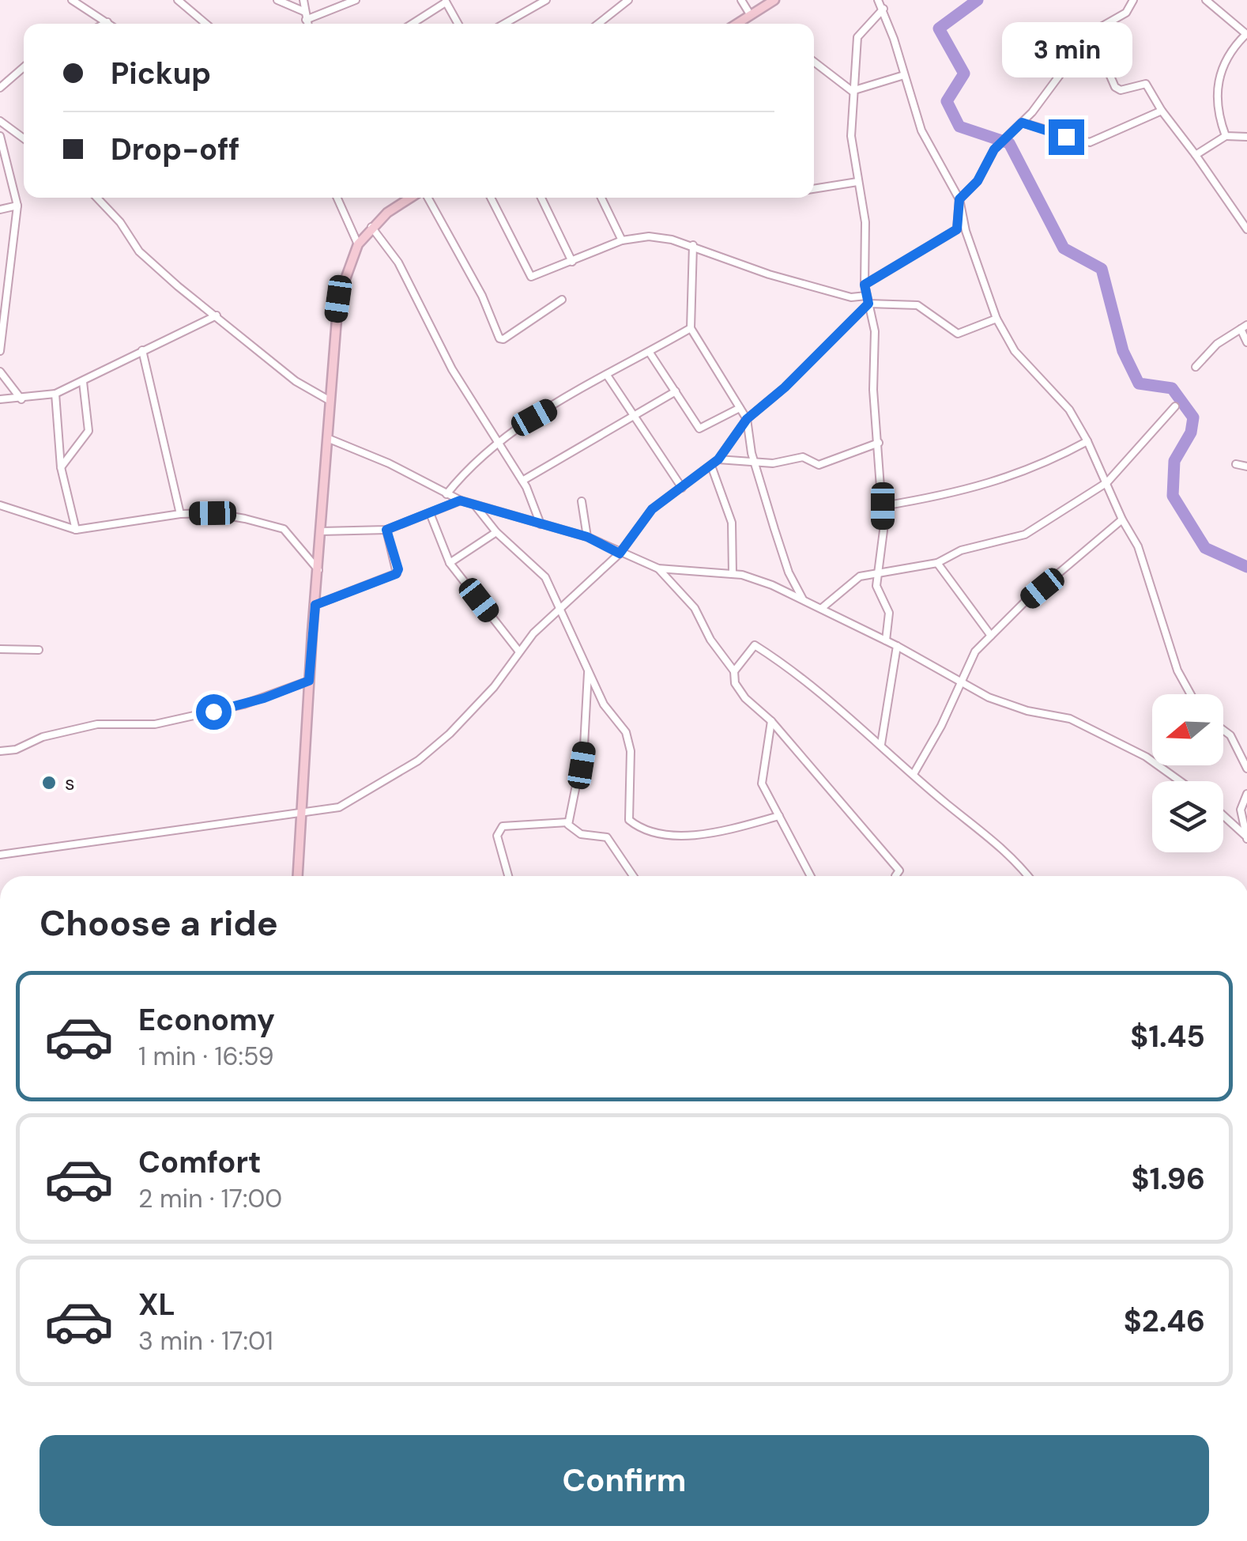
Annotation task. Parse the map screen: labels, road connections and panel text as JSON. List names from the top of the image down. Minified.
{"places":["s"],"north":"left","page":{"bubble":"3 min","banner":["Pickup","Drop-off"],"heading":"Choose a ride","list":[{"name":"Economy","note":"1 min · 16:59","value":"$1.45"},{"name":"Comfort","note":"2 min · 17:00","value":"$1.96"},{"name":"XL","note":"3 min · 17:01","value":"$2.46"}],"buttons":"Confirm"}}
